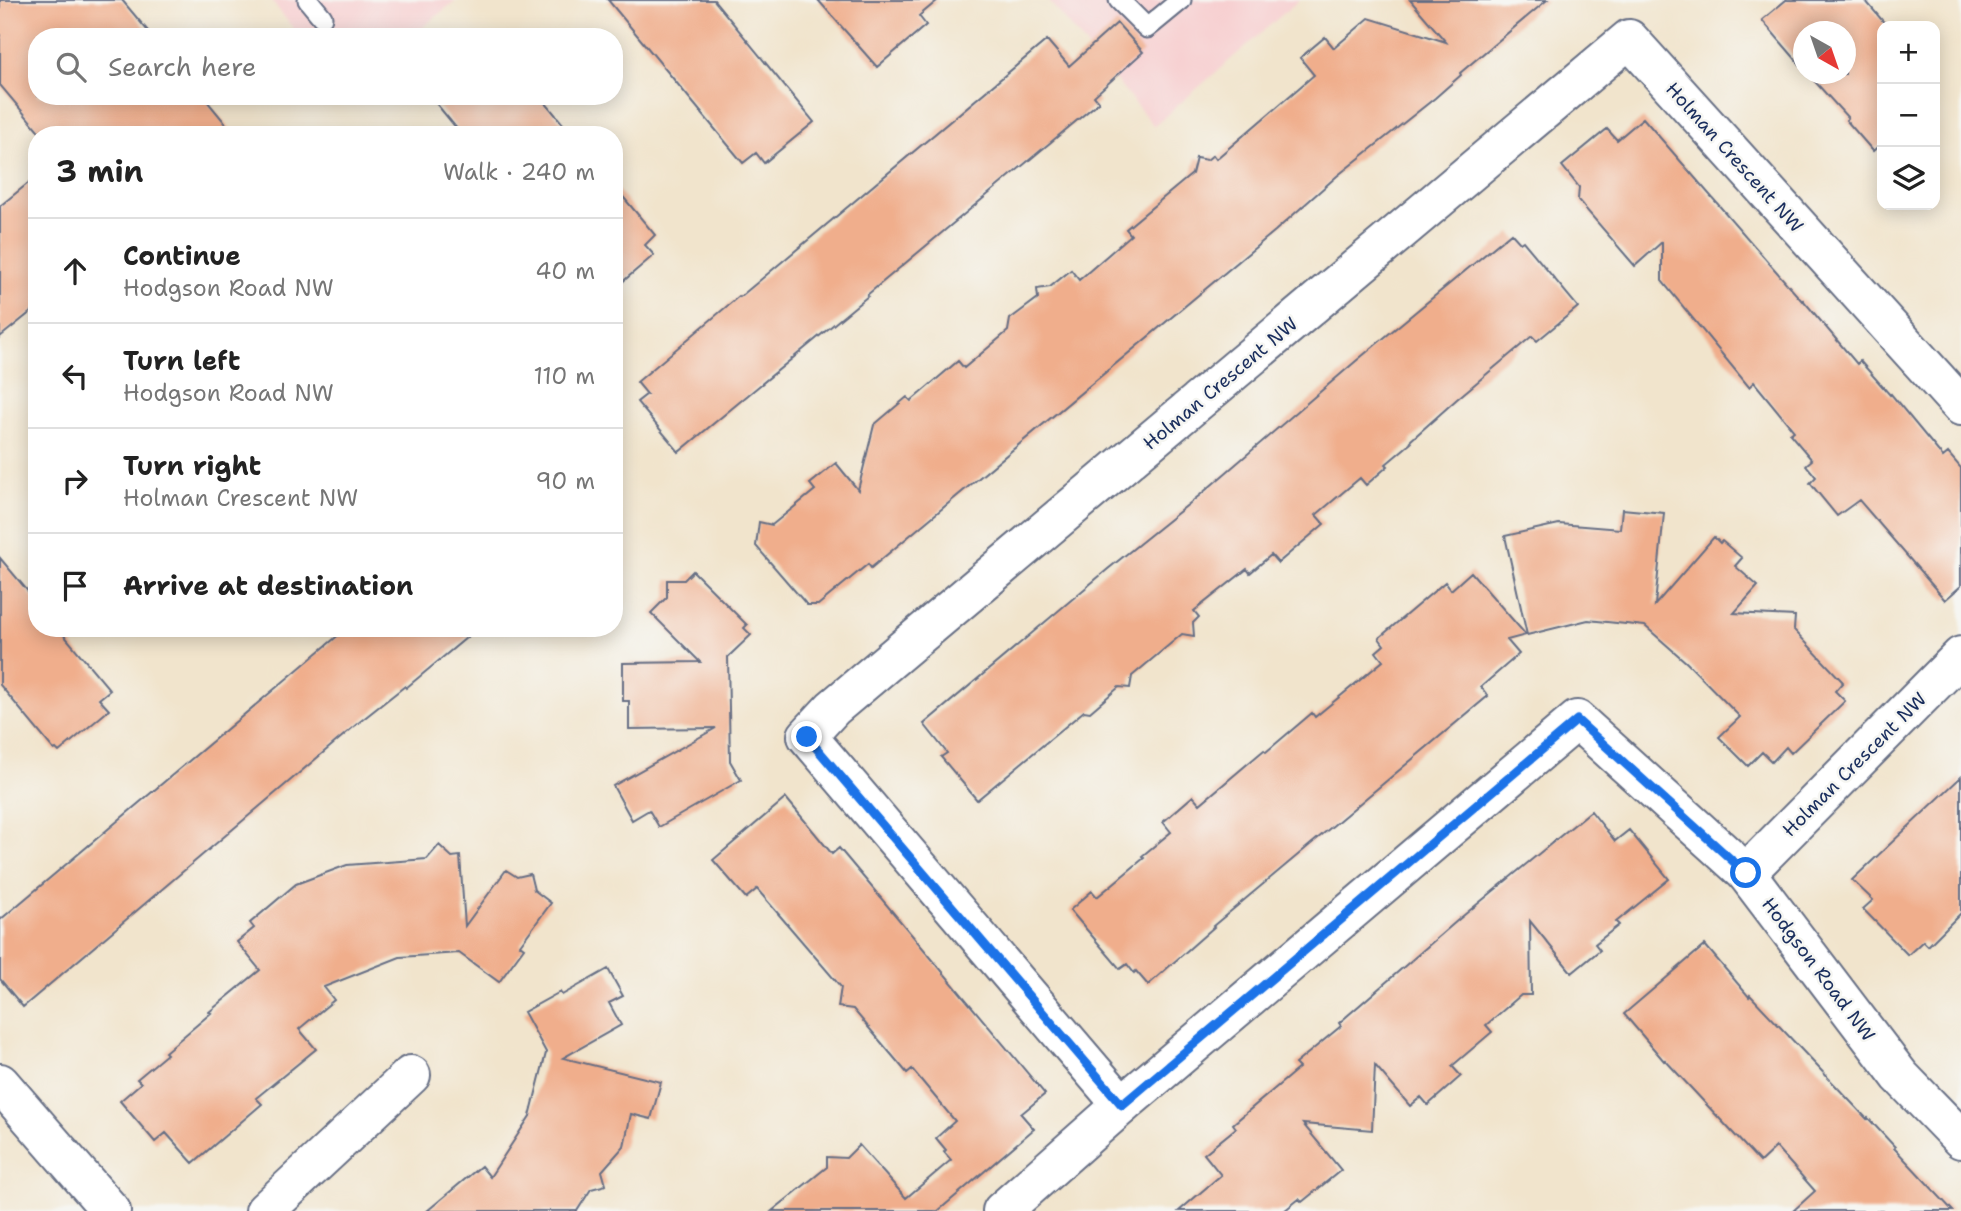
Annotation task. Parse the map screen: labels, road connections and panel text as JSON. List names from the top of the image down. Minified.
{"streets":{"street":["Holman Crescent NW","Hodgson Road NW"]},"crossings":[["Holman Crescent NW","Hodgson Road NW"]],"north":"bottom right","page":{"map_buttons":["+","−"],"search":"Search here","heading":["3 min","Walk · 240 m"],"list":[["Continue","Hodgson Road NW","40 m"],["Turn left","Hodgson Road NW","110 m"],["Turn right","Holman Crescent NW","90 m"],"Arrive at destination"]}}
